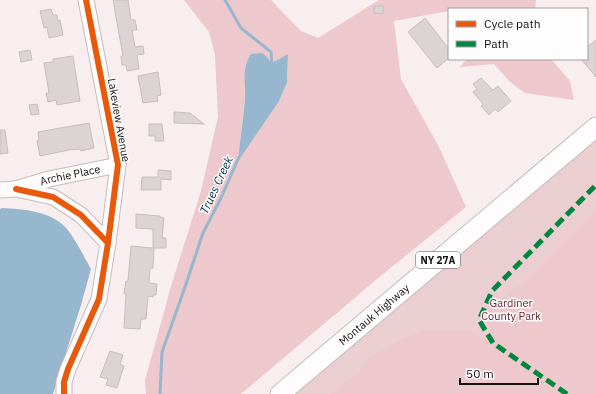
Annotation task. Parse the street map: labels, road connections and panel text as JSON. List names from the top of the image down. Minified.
{"streets":{"main road":["NY 27A","Montauk Highway"],"street":["Lakeview Avenue","Archie Place"]},"crossings":[["Lakeview Avenue","Archie Place"]],"water":["Trues Creek"],"parks":["Gardiner County Park"],"legend":["Cycle path","Path"],"scale_bar":"50 m"}
